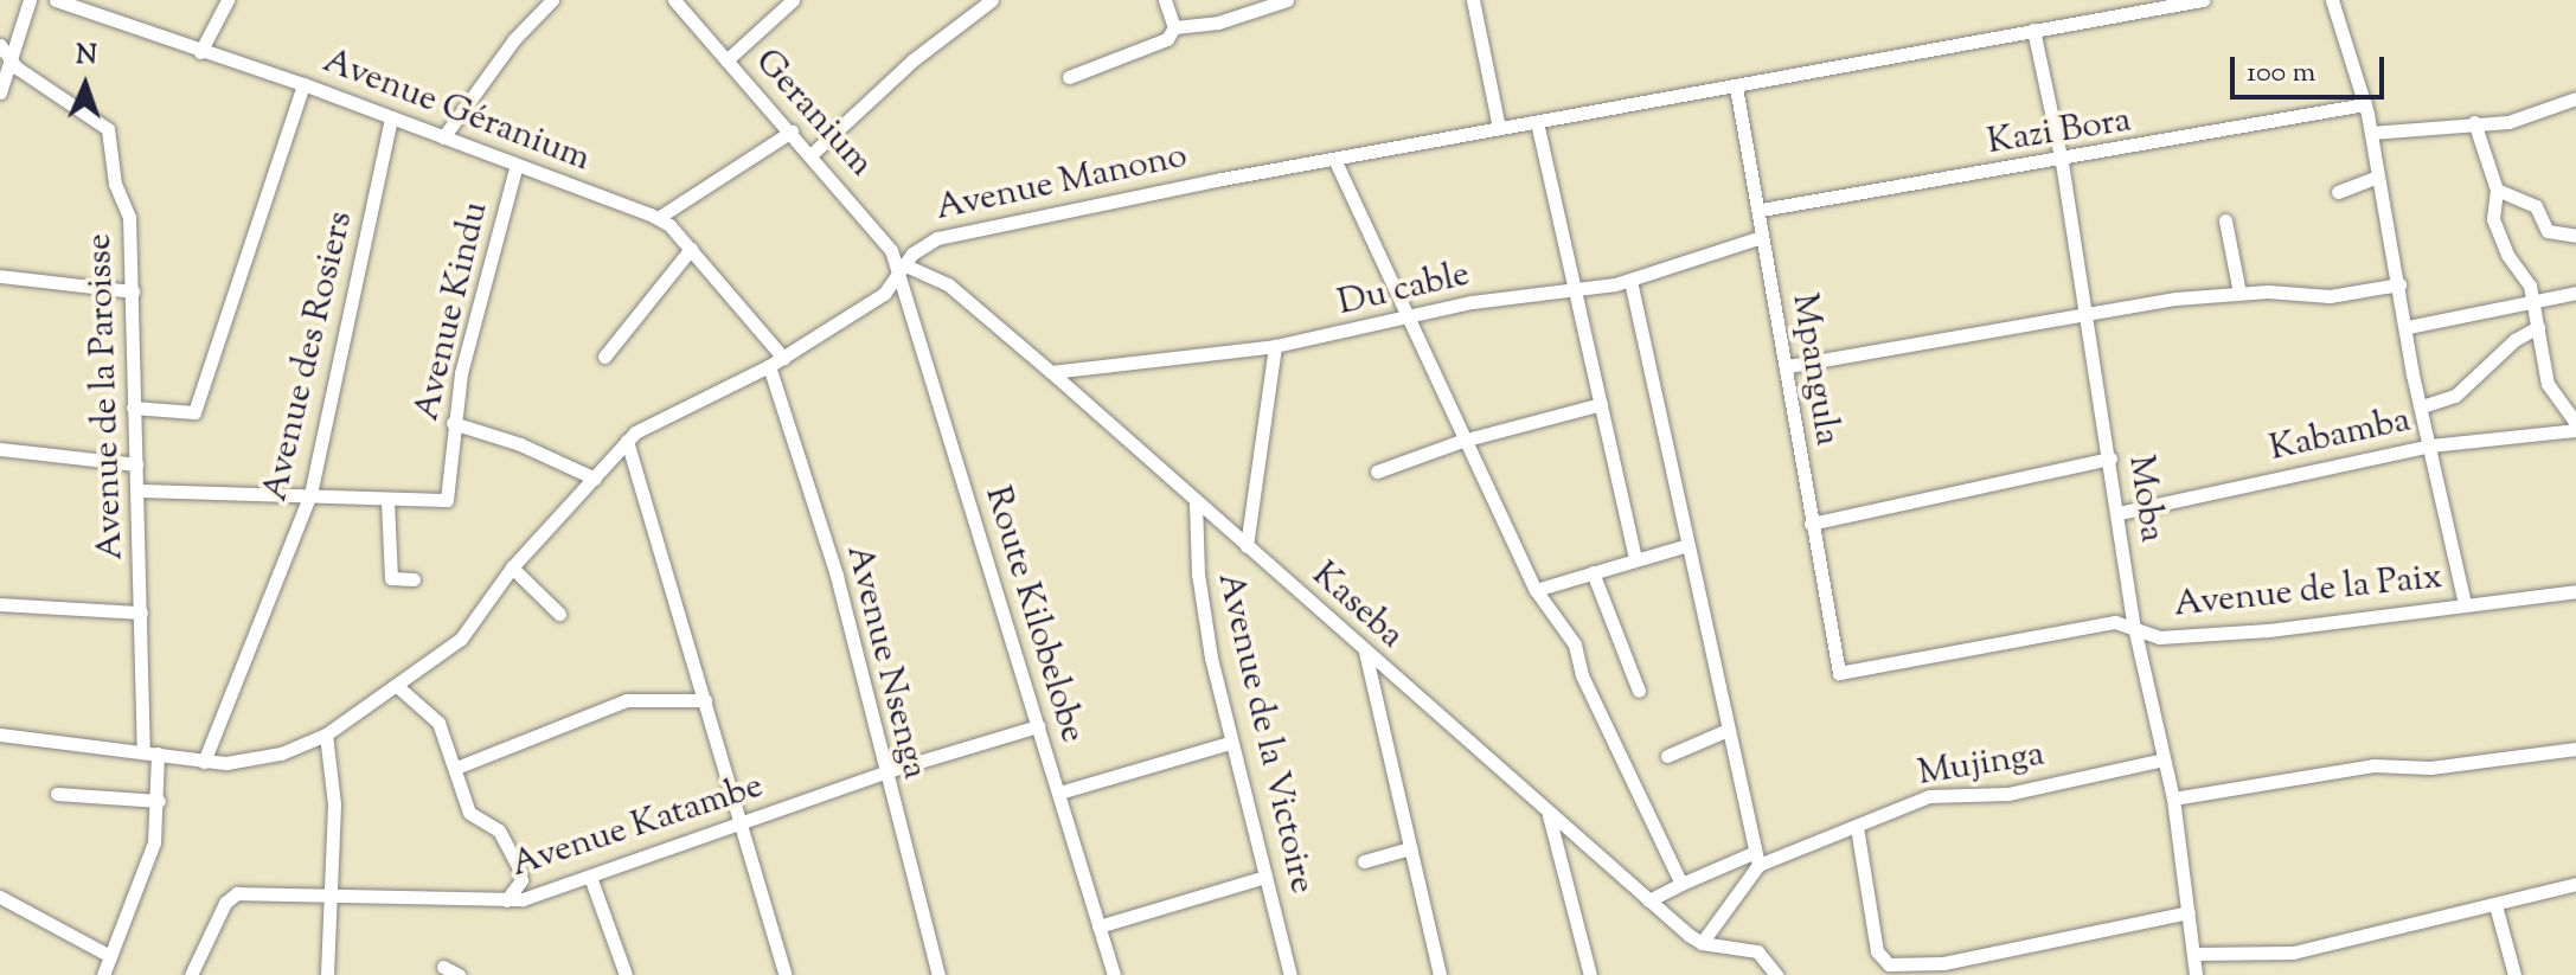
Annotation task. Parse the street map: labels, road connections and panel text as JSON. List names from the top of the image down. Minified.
{"streets":{"street":["Avenue Géranium","Geranium","Kazi Bora","Avenue Manono","Du cable","Avenue Kindu","Avenue des Rosiers","Mpangula","Avenue de la Paroisse","Kabamba","Moba","Avenue de la Paix","Kaseba","Route Kilobelobe","Avenue Nsenga","Avenue de la Victoire","Mujinga","Avenue Katambe"]},"crossings":[["Avenue Géranium","Avenue Manono"],["Avenue Géranium","Avenue Kindu"],["Avenue Géranium","Avenue des Rosiers"],["Geranium","Avenue Manono"],["Geranium","Kaseba"],["Geranium","Route Kilobelobe"],["Kazi Bora","Mpangula"],["Kazi Bora","Moba"],["Avenue Manono","Avenue des Rosiers"],["Avenue Manono","Mpangula"],["Avenue Manono","Avenue de la Paroisse"],["Avenue Manono","Moba"],["Avenue Manono","Kaseba"],["Avenue Manono","Route Kilobelobe"],["Avenue Manono","Avenue Nsenga"],["Du cable","Mpangula"],["Du cable","Kaseba"],["Avenue Kindu","Avenue des Rosiers"],["Avenue Kindu","Avenue de la Paroisse"],["Mpangula","Avenue de la Paix"],["Kabamba","Moba"],["Moba","Avenue de la Paix"],["Moba","Mujinga"],["Kaseba","Route Kilobelobe"],["Kaseba","Avenue de la Victoire"],["Kaseba","Mujinga"],["Route Kilobelobe","Avenue Katambe"],["Avenue Nsenga","Avenue Katambe"]],"scale_bar":"100 m","north":"top"}
